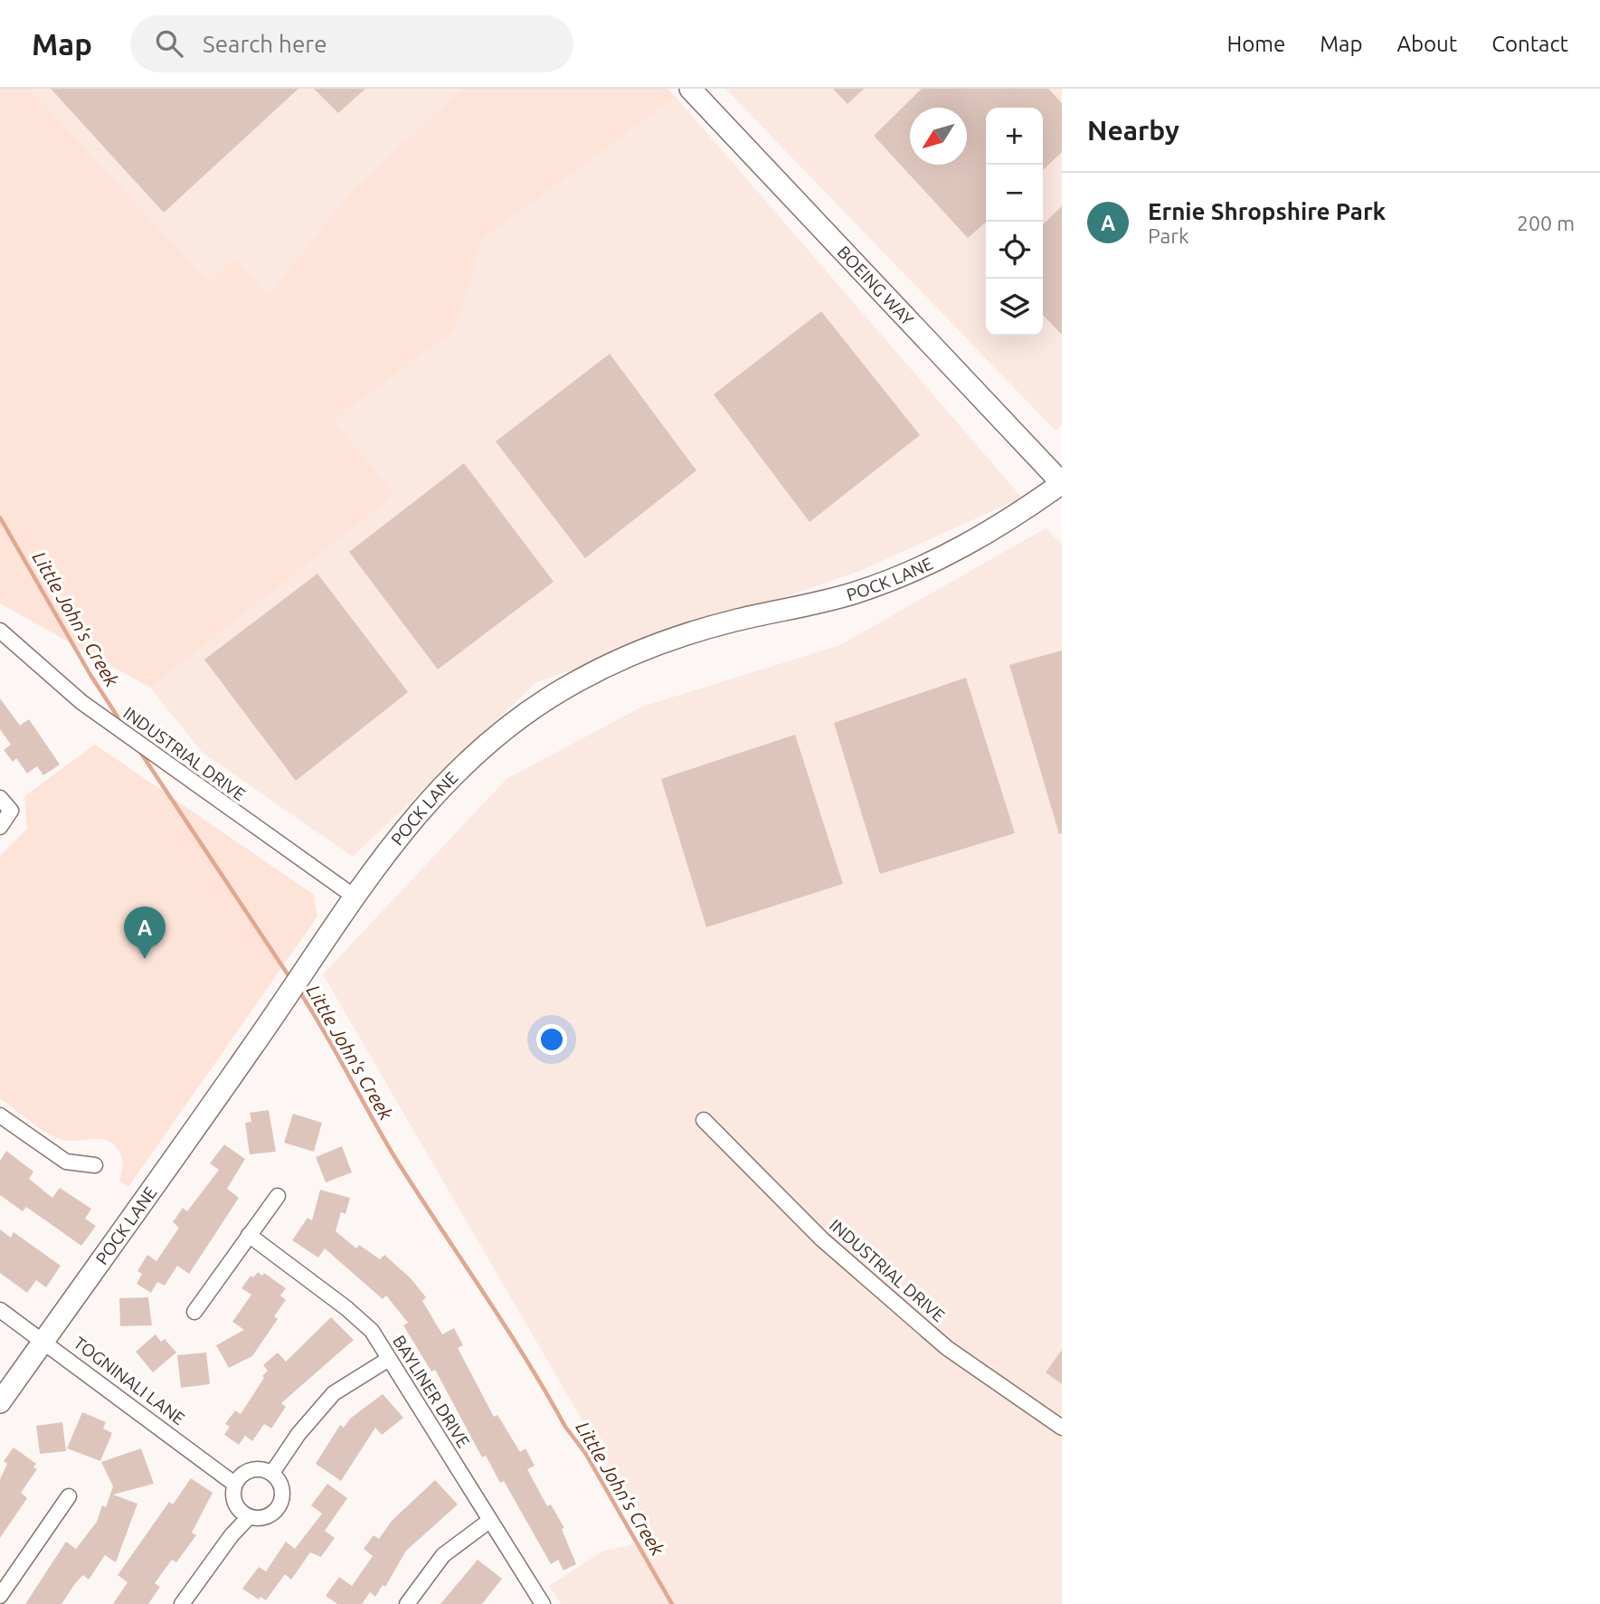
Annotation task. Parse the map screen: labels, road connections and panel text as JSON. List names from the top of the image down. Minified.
{"streets":{"street":["BOEING WAY","POCK LANE","INDUSTRIAL DRIVE","TOGNINALI LANE","BAYLINER DRIVE"]},"crossings":[["BOEING WAY","POCK LANE"],["POCK LANE","INDUSTRIAL DRIVE"],["POCK LANE","TOGNINALI LANE"]],"water":["Little John's Creek"],"north":"bottom left","page":{"header":"Map","search":"Search here","nav":["Home","Map","About","Contact"],"heading":"Nearby","map_buttons":["+","−"],"list":[{"mark":"A","name":"Ernie Shropshire Park","note":"Park","value":"200 m"}],"pins":"A"}}
